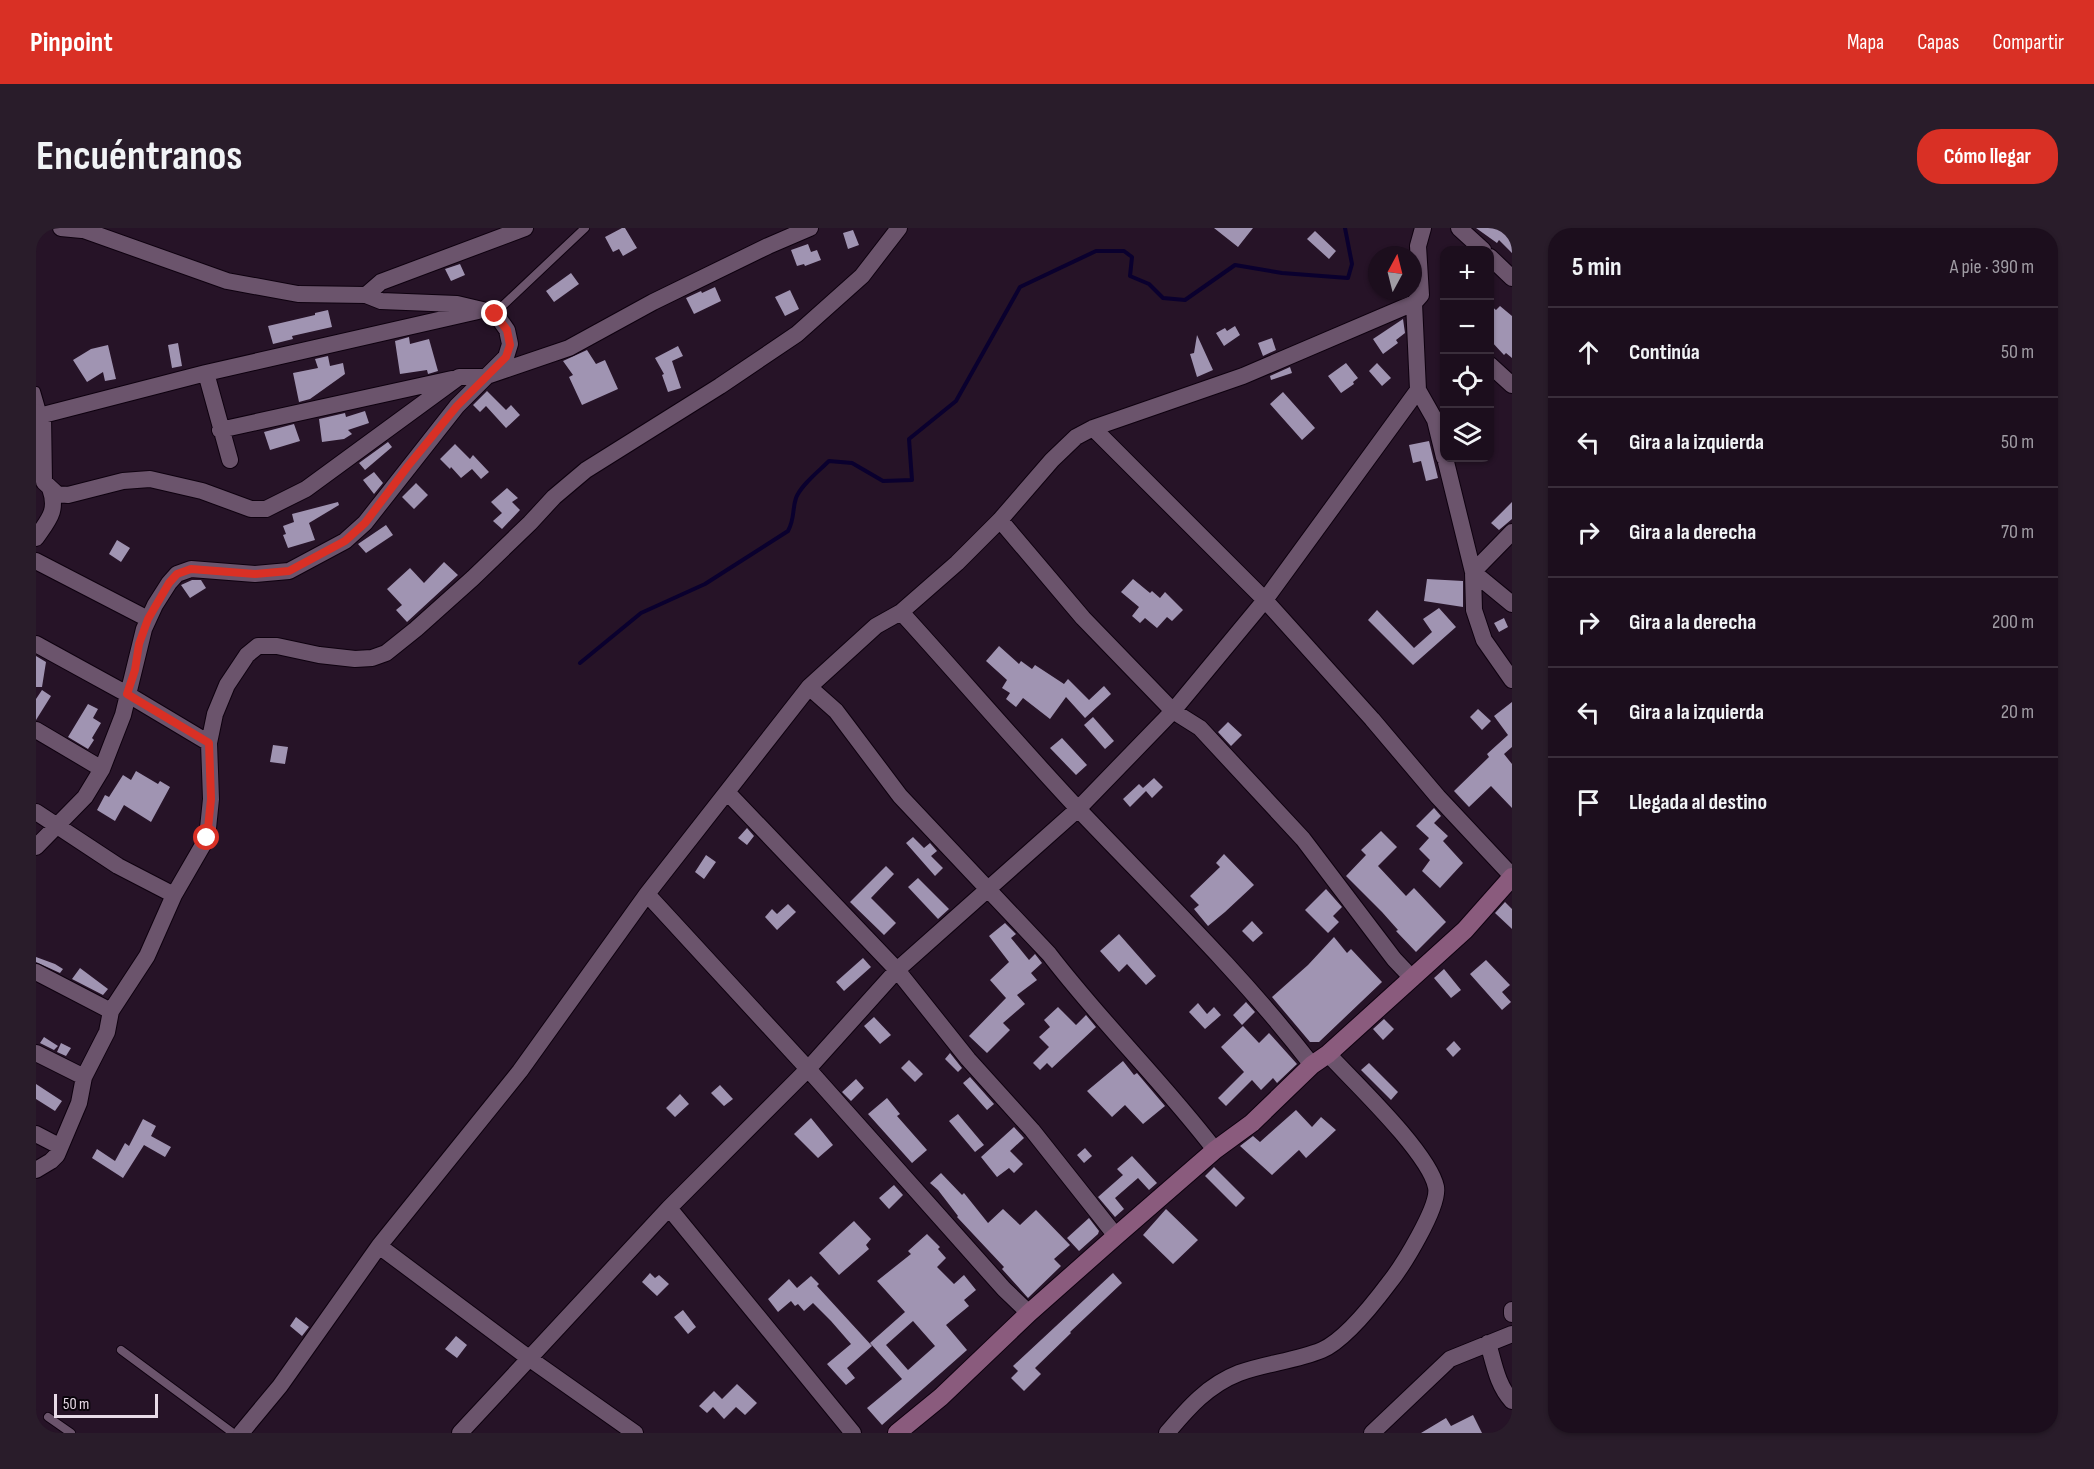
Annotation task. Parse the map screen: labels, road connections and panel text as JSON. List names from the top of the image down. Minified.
{"scale_bar":"50 m","north":"top","page":{"header":"Pinpoint","nav":["Mapa","Capas","Compartir"],"buttons":"Cómo llegar","title":"Encuéntranos","heading":["5 min","A pie · 390 m"],"map_buttons":["+","−"],"list":[["Continúa","50 m"],["Gira a la izquierda","50 m"],["Gira a la derecha","70 m"],["Gira a la derecha","200 m"],["Gira a la izquierda","20 m"],"Llegada al destino"],"scale":"50 m"}}
